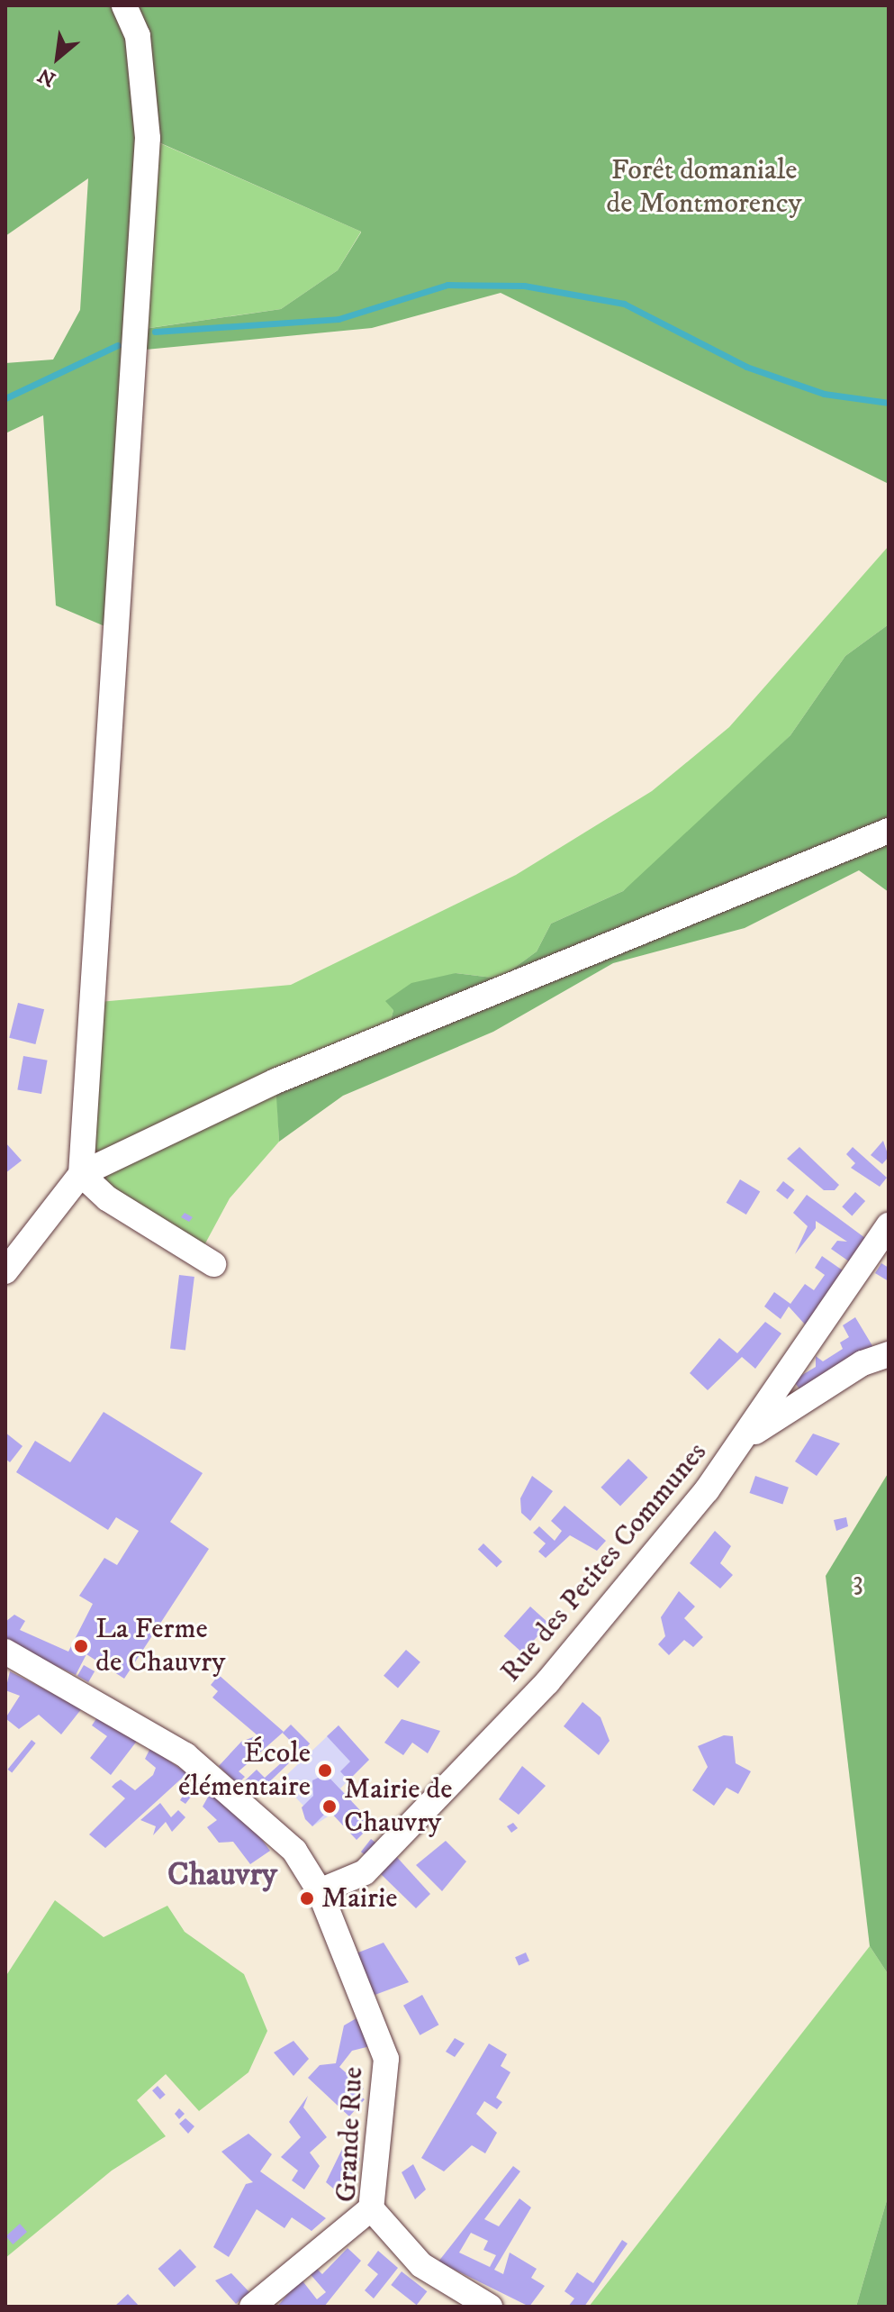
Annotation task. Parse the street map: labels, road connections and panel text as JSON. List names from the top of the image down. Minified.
{"streets":{"street":["Rue des Petites Communes","Grande Rue"]},"crossings":[["Rue des Petites Communes","Grande Rue"]],"districts":["Chauvry"],"parks":["Forêt domaniale de Montmorency","3"],"places":["La Ferme de Chauvry","École élémentaire","Mairie de Chauvry","Mairie"],"north":"bottom left"}
